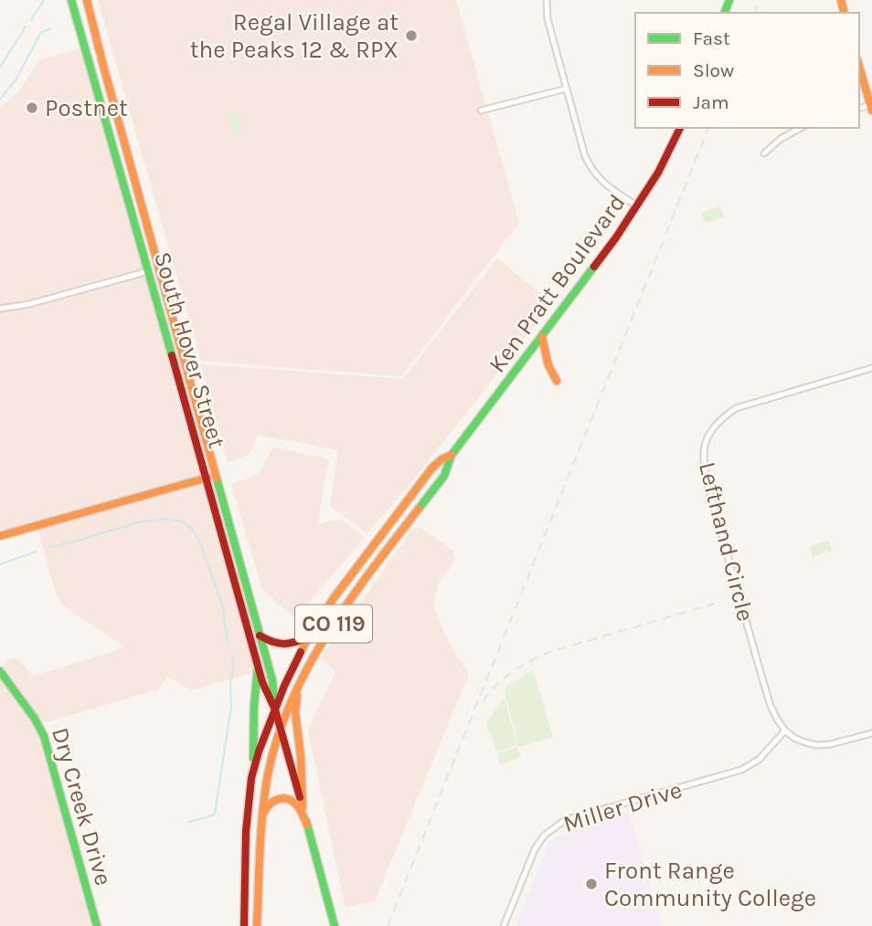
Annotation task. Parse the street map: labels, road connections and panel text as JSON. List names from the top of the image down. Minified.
{"streets":{"main road":["Ken Pratt Boulevard","South Hover Street","CO 119","Dry Creek Drive"],"street":["Lefthand Circle","Miller Drive"]},"crossings":[["Ken Pratt Boulevard","South Hover Street"],["Ken Pratt Boulevard","CO 119"],["South Hover Street","CO 119"],["Lefthand Circle","Miller Drive"]],"places":["Regal Village at the Peaks 12 & RPX","Postnet","Front Range Community College"],"legend":["Fast","Slow","Jam"]}
